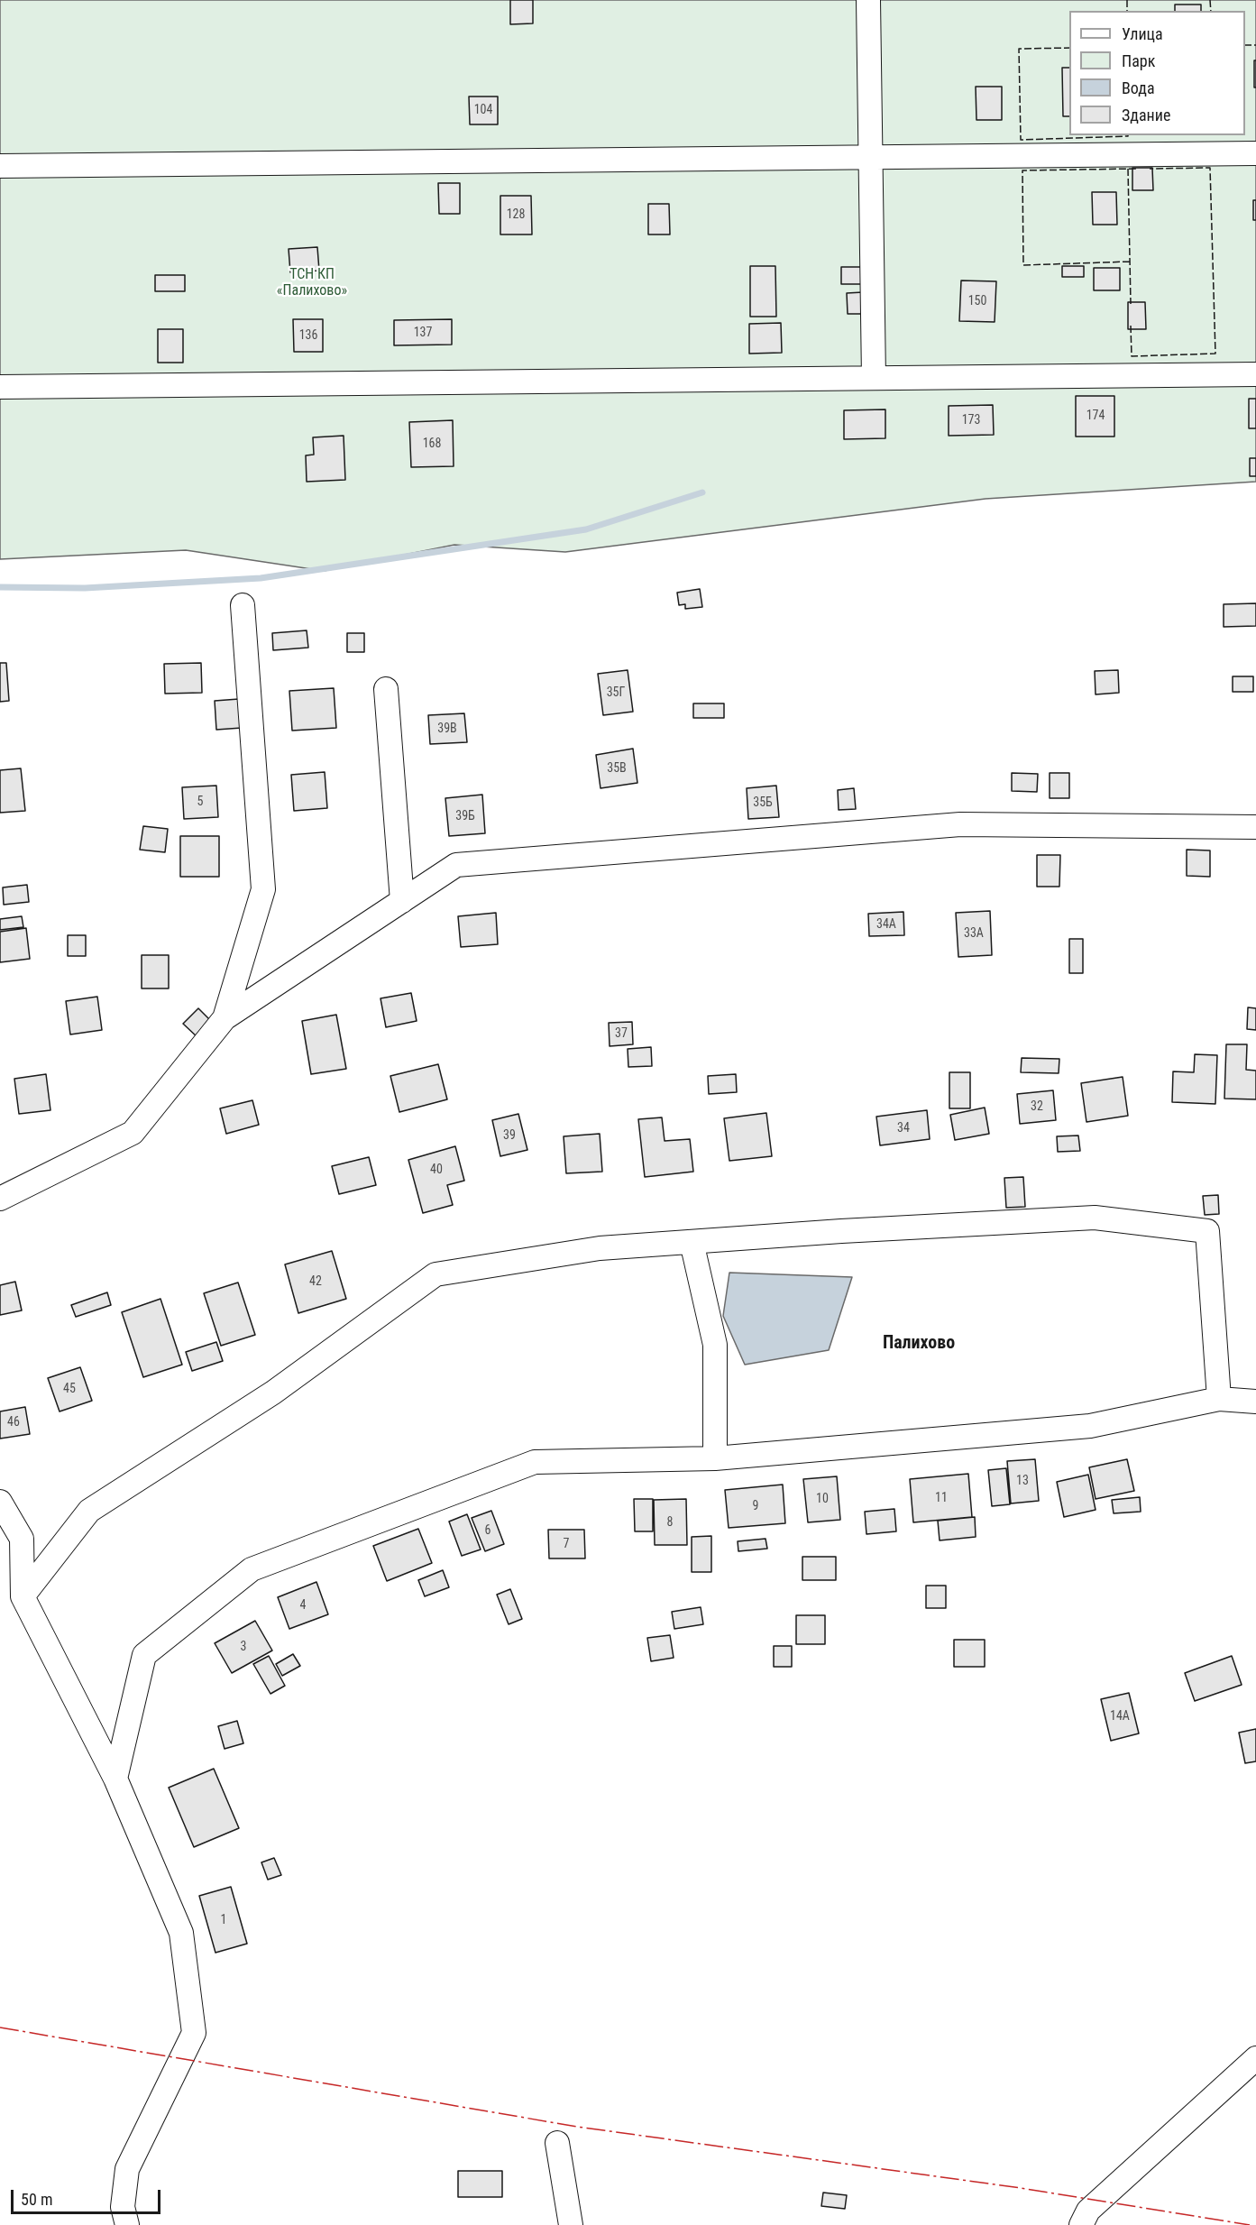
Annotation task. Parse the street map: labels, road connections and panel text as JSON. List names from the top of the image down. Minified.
{"districts":["Палихово"],"parks":["ТСН КП «Палихово»"],"house_numbers":["104","128","150","137","136","174","173","168","35Г","39В","35В","5","35Б","39Б","34А","33А","37","32","34","39","40","42","45","46","13","11","10","9","8","6","7","4","3","14А","1"],"legend":["Улица","Парк","Вода","Здание"],"scale_bar":"50 m"}
